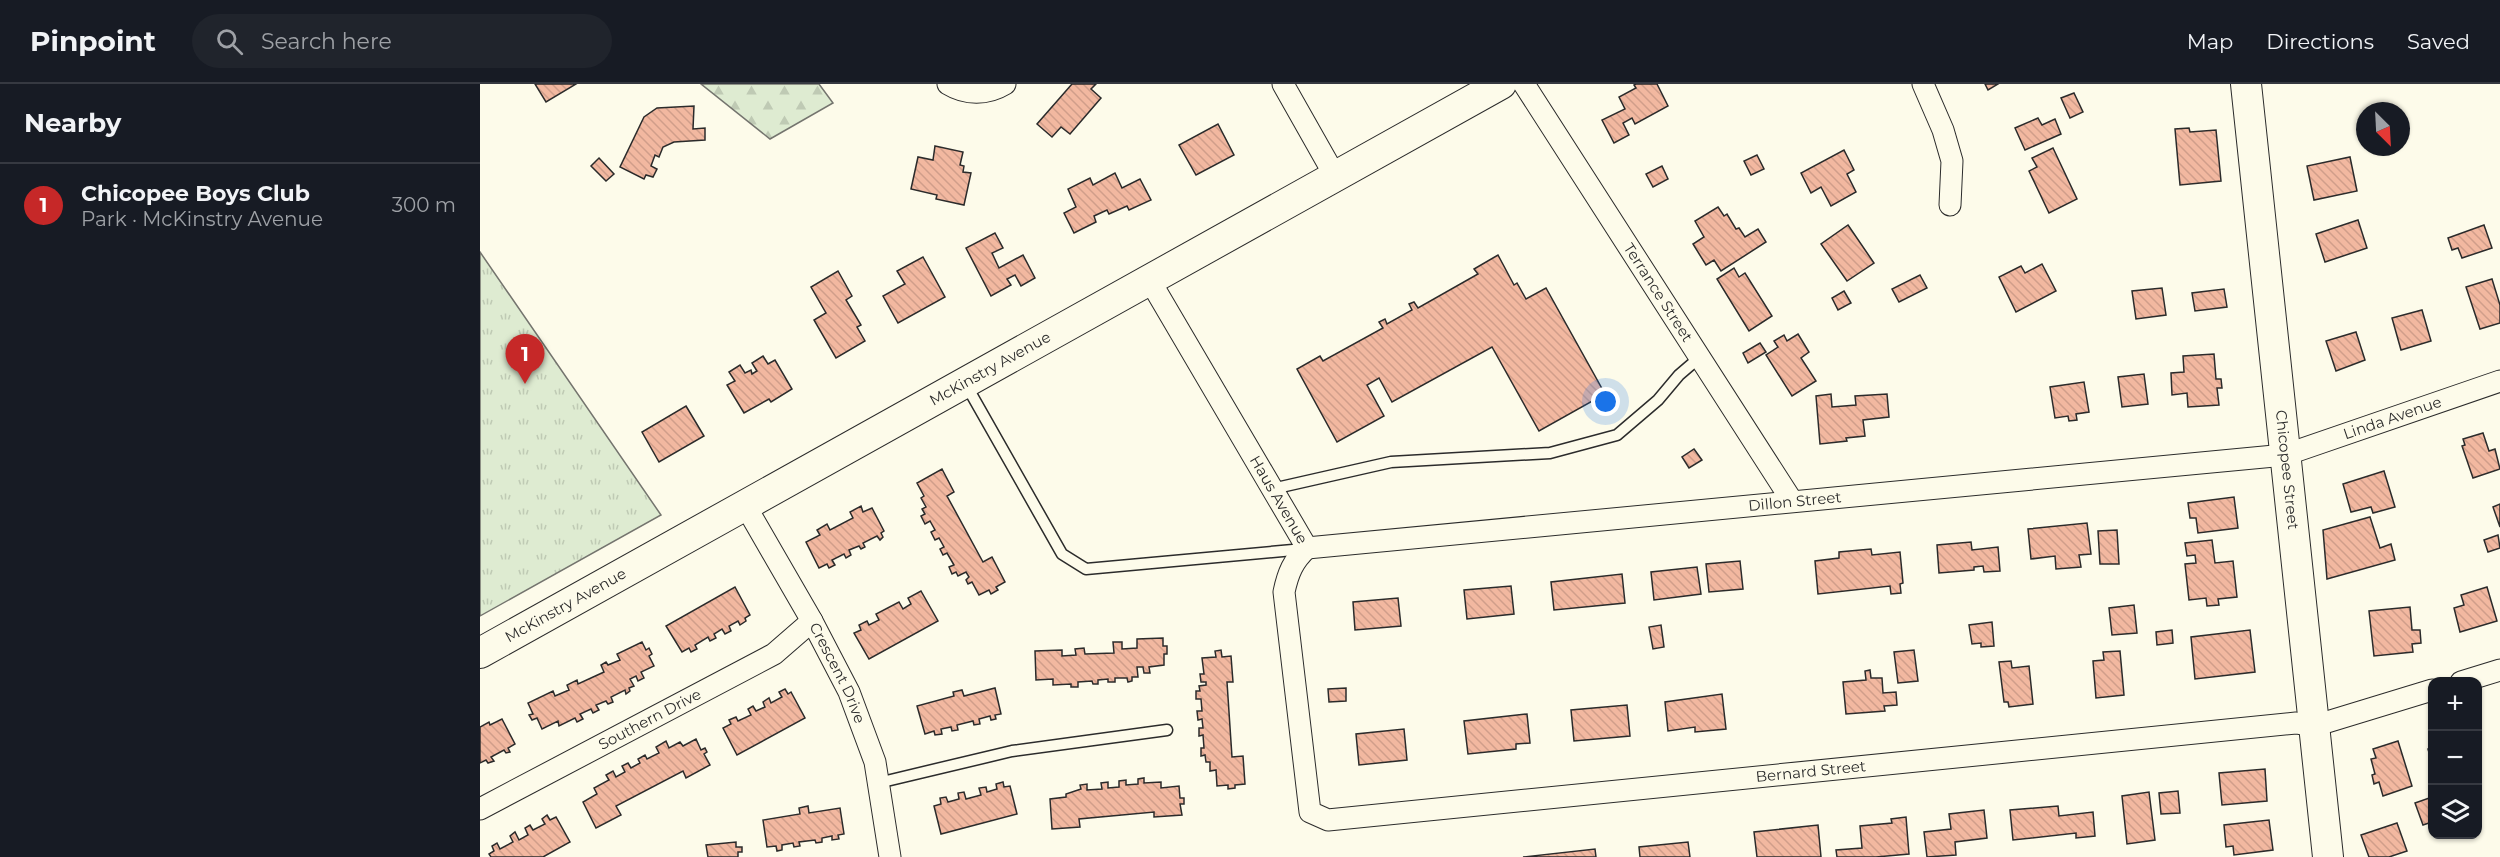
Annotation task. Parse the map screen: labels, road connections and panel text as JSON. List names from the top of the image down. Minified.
{"streets":{"street":["Terrance Street","McKinstry Avenue","Linda Avenue","Chicopee Street","Haus Avenue","Dillon Street","Crescent Drive","Southern Drive","Bernard Street"]},"crossings":[["Terrance Street","Dillon Street"],["McKinstry Avenue","Haus Avenue"],["McKinstry Avenue","Crescent Drive"],["Linda Avenue","Chicopee Street"],["Linda Avenue","Dillon Street"],["Chicopee Street","Dillon Street"],["Chicopee Street","Bernard Street"],["Haus Avenue","Dillon Street"],["Haus Avenue","Bernard Street"],["Crescent Drive","Southern Drive"]],"north":"bottom right","page":{"header":"Pinpoint","search":"Search here","nav":["Map","Directions","Saved"],"heading":"Nearby","list":[{"mark":"1","name":"Chicopee Boys Club","note":"Park · McKinstry Avenue","value":"300 m"}],"pins":"1","map_buttons":["+","−"]}}
